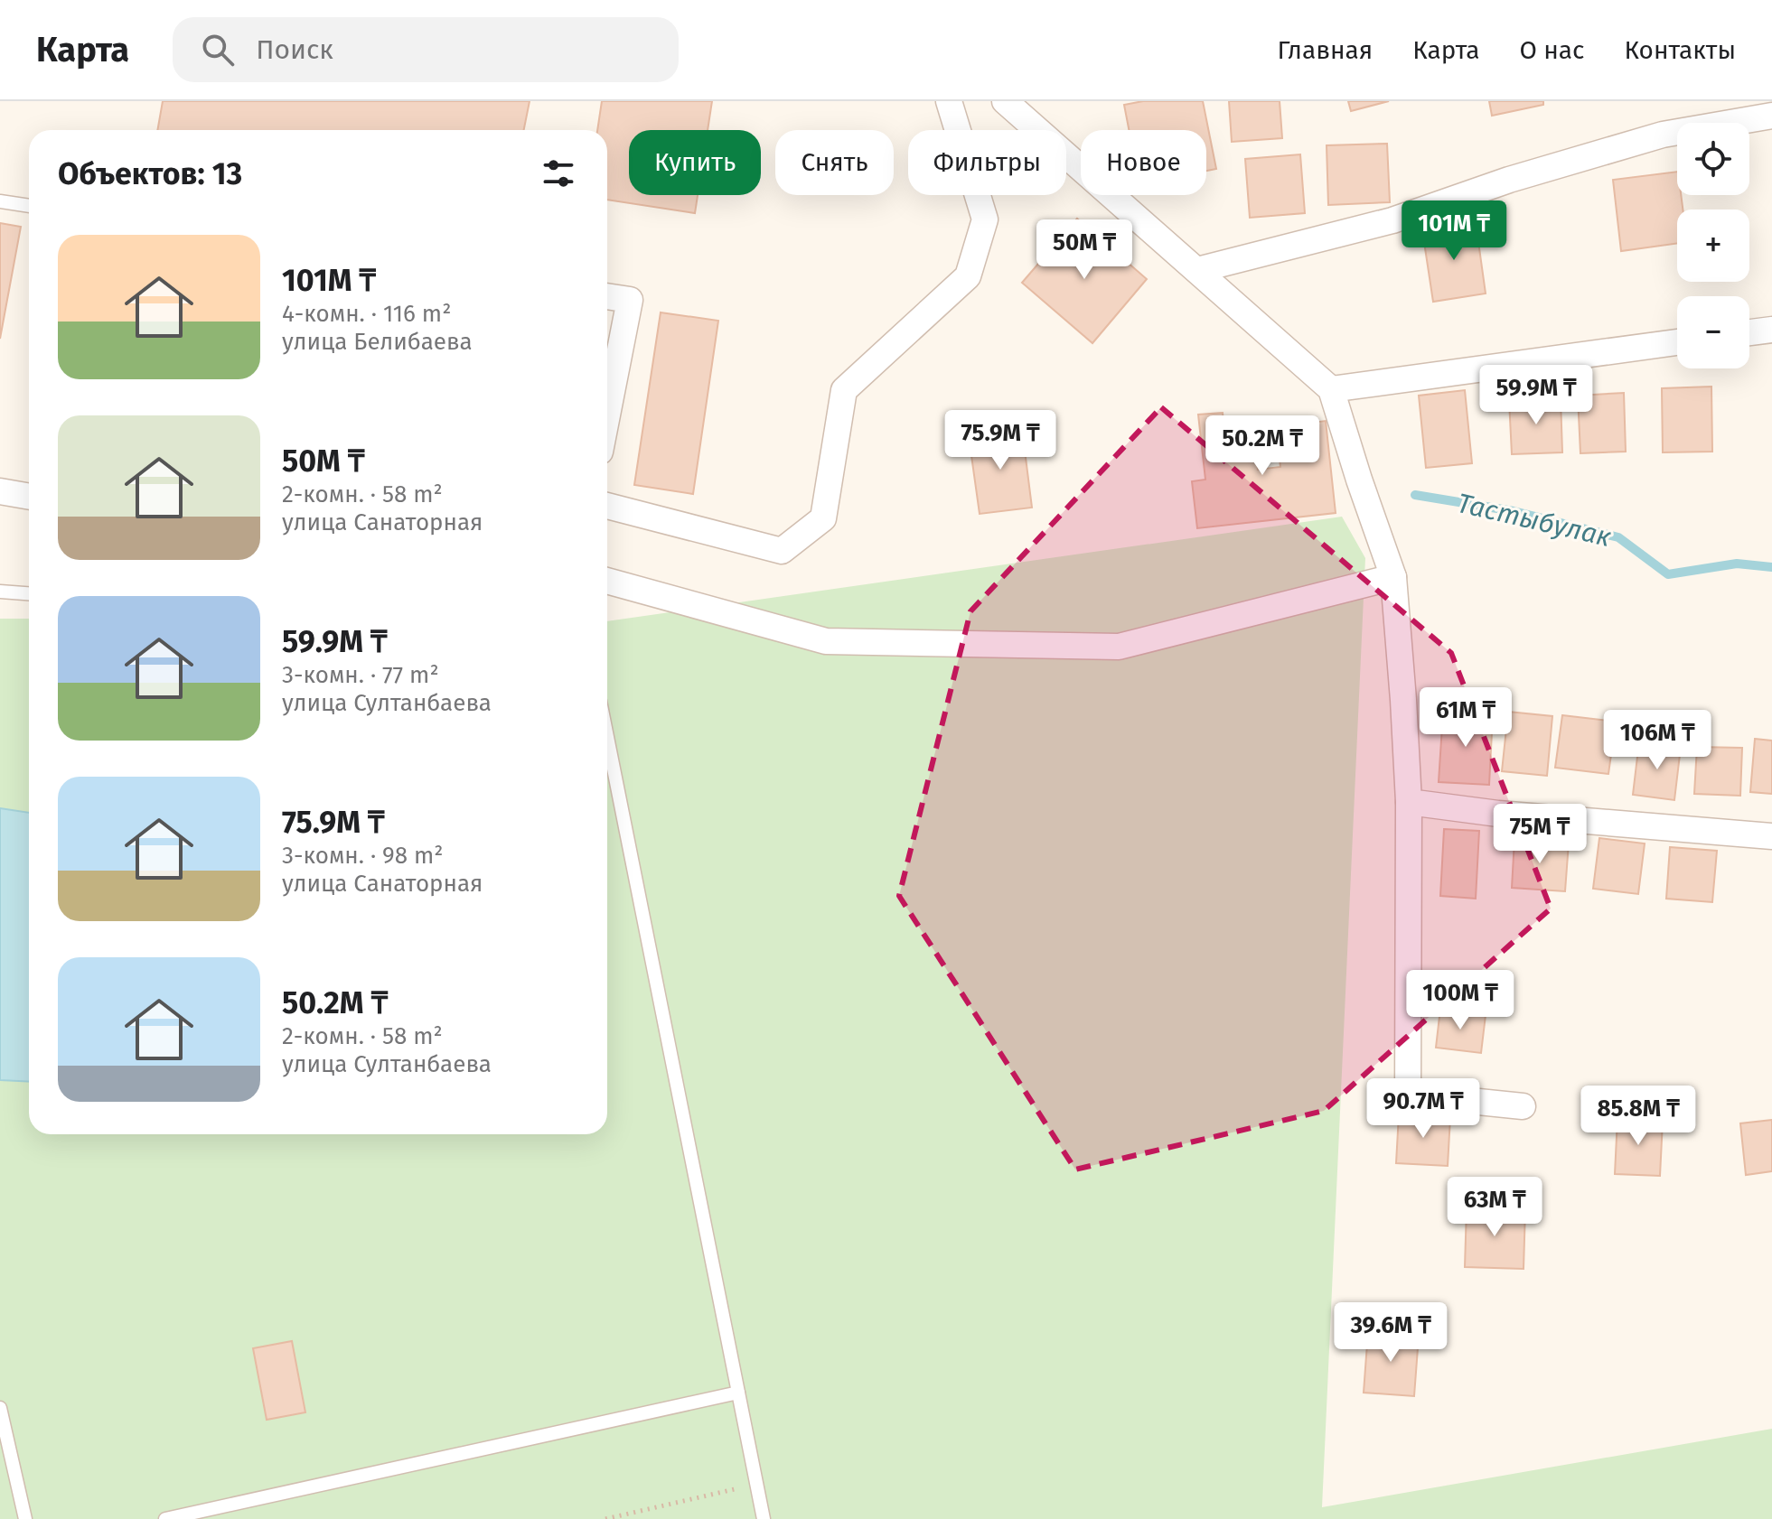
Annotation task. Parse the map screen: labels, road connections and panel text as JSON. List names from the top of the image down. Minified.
{"water":["Тастыбулак"],"page":{"header":"Карта","search":"Поиск","nav":["Главная","Карта","О нас","Контакты"],"map_buttons":["+","−"],"chip":["Купить","Снять","Фильтры","Новое"],"heading":"Объектов: 13","price":["101M ₸","50M ₸","59.9M ₸","75.9M ₸","50.2M ₸","61M ₸","106M ₸","75M ₸","100M ₸","90.7M ₸","85.8M ₸","63M ₸","39.6M ₸"],"list":[{"name":"101M ₸","note":"4-комн. · 116 m² · улица Белибаева"},{"name":"50M ₸","note":"2-комн. · 58 m² · улица Санаторная"},{"name":"59.9M ₸","note":"3-комн. · 77 m² · улица Султанбаева"},{"name":"75.9M ₸","note":"3-комн. · 98 m² · улица Санаторная"},{"name":"50.2M ₸","note":"2-комн. · 58 m² · улица Султанбаева"}]}}
